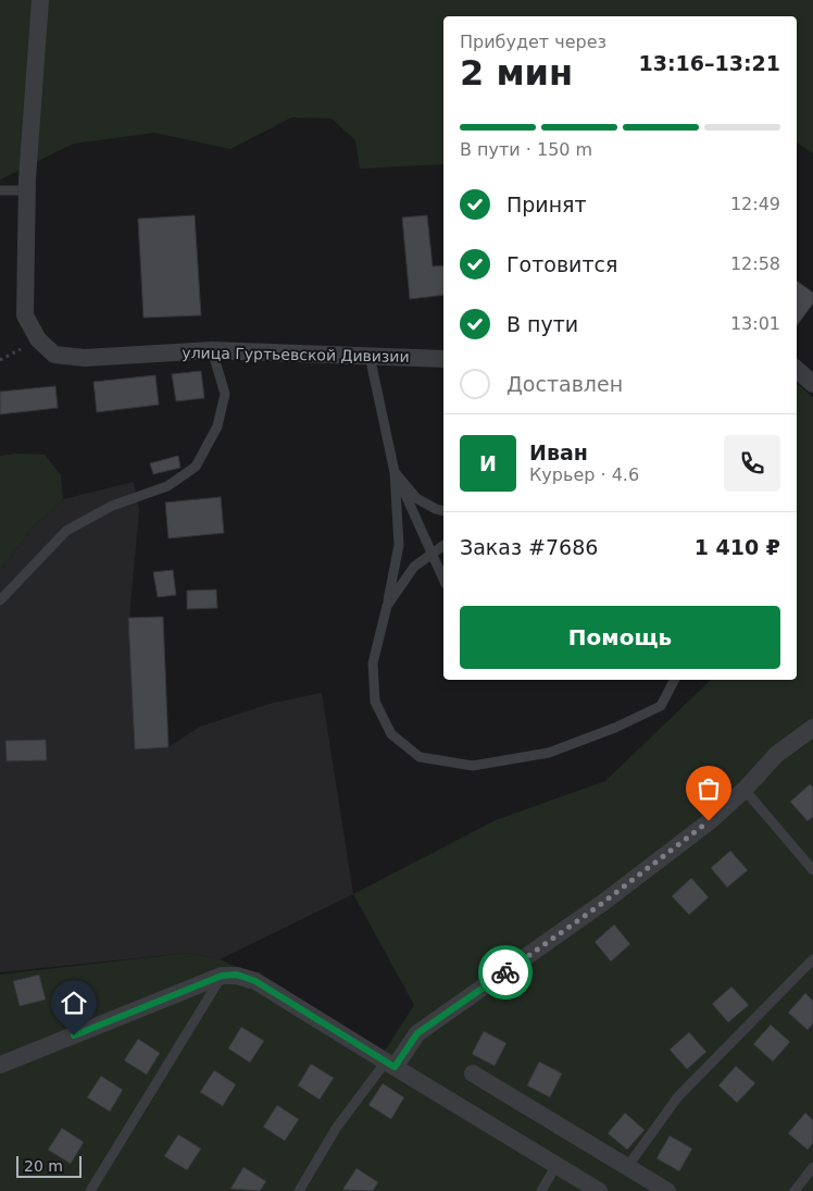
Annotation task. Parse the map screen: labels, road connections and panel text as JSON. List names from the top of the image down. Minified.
{"streets":{"street":["улица Гуртьевской Дивизии"]},"scale_bar":"20 m","page":{"heading":["2 мин","Прибудет через","13:16–13:21"],"panel":["Иван","Курьер · 4.6","Заказ #7686","1 410 ₽"],"bar":"В пути · 150 m","list":[["Принят","12:49"],["Готовится","12:58"],["В пути","13:01"],"Доставлен"],"round":"И","buttons":"Помощь","scale":"20 m"}}
